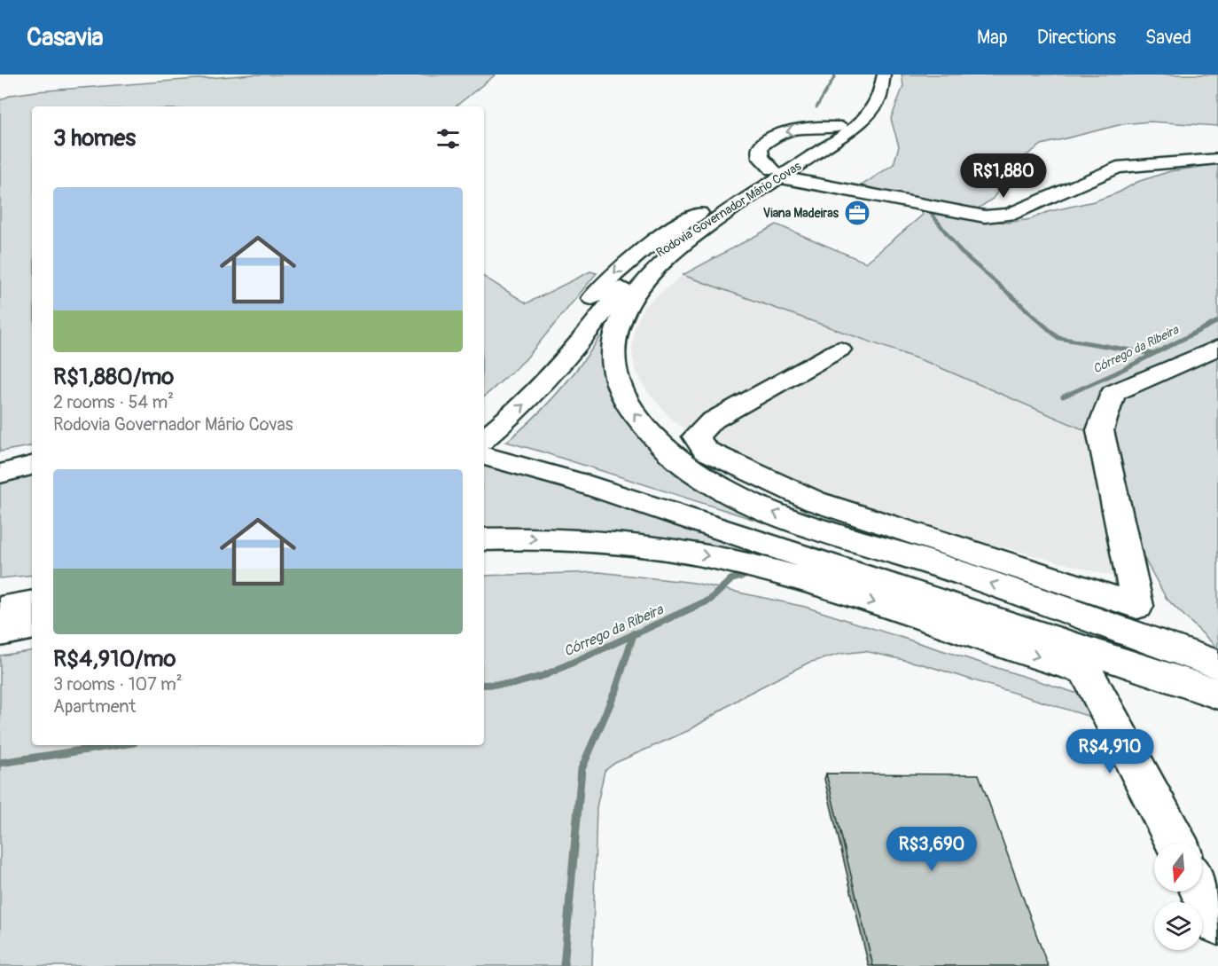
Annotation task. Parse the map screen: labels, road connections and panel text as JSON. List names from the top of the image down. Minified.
{"streets":{"main road":["Rodovia Governador Mário Covas"]},"water":["Córrego da Ribeira"],"places":{"office":["Viana Madeiras"]},"north":"bottom","page":{"header":"Casavia","nav":["Map","Directions","Saved"],"heading":"3 homes","price":["R$1,880","R$4,910","R$3,690"],"list":[{"name":"R$1,880/mo","note":"2 rooms · 54 m² · Rodovia Governador Mário Covas"},{"name":"R$4,910/mo","note":"3 rooms · 107 m² · Apartment"}]}}
